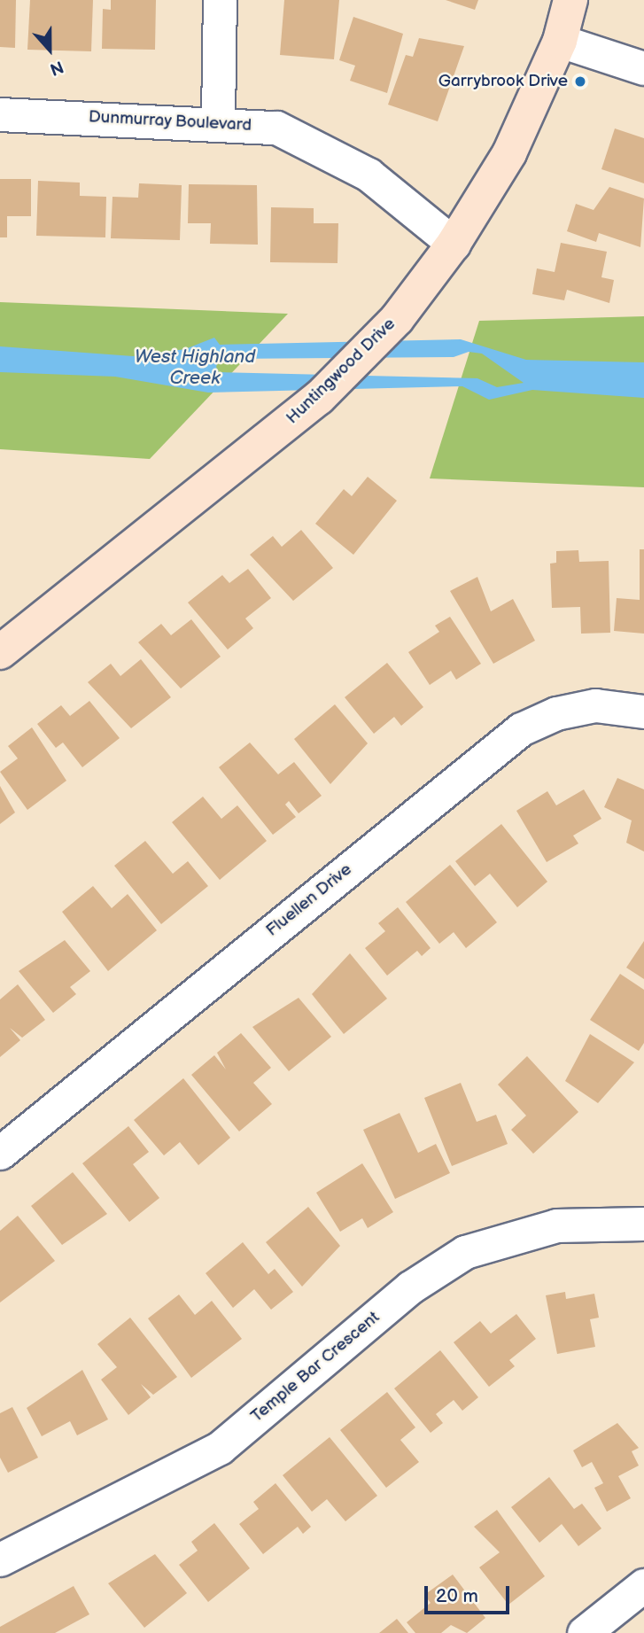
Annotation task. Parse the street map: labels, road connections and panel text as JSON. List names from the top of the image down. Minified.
{"streets":{"street":["Dunmurray Boulevard","Huntingwood Drive","Fluellen Drive","Temple Bar Crescent"]},"crossings":[["Dunmurray Boulevard","Huntingwood Drive"]],"water":["West Highland Creek"],"places":["Garrybrook Drive"],"scale_bar":"20 m","north":"bottom"}
